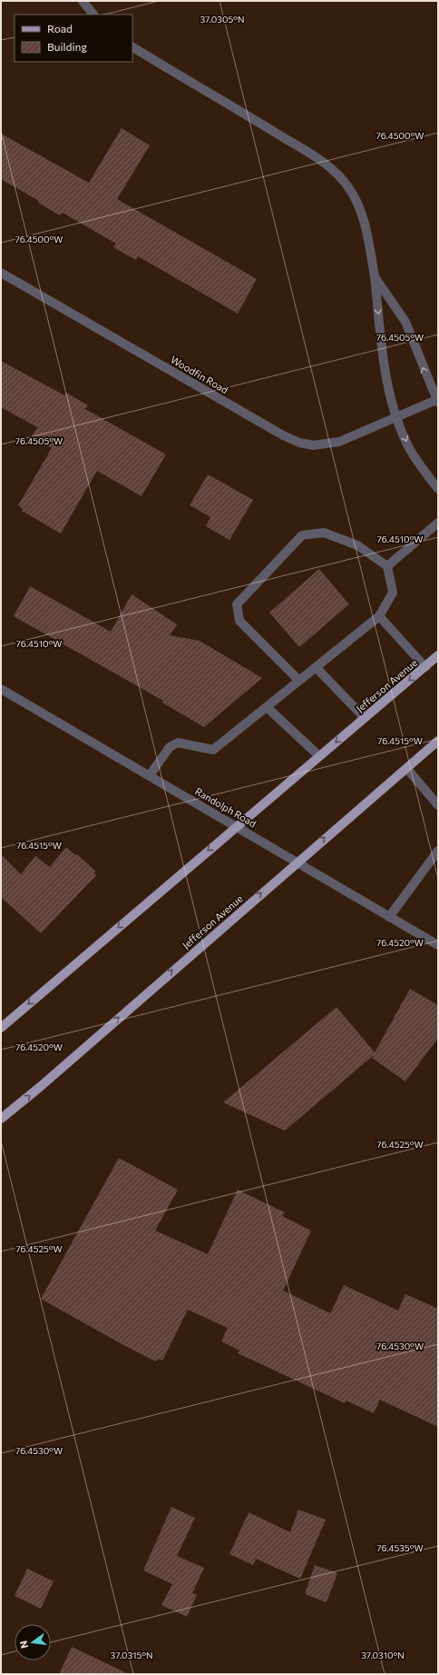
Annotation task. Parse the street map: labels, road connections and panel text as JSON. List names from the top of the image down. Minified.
{"streets":{"main road":["Jefferson Avenue"],"street":["Woodfin Road","Randolph Road"]},"crossings":[["Jefferson Avenue","Randolph Road"]],"legend":["Road","Building"],"north":"left","coordinates":["37.0305°N","76.4500°W","76.4505°W","76.4510°W","76.4515°W","76.4520°W","76.4525°W","76.4530°W","76.4535°W","37.0315°N","37.0310°N"]}
